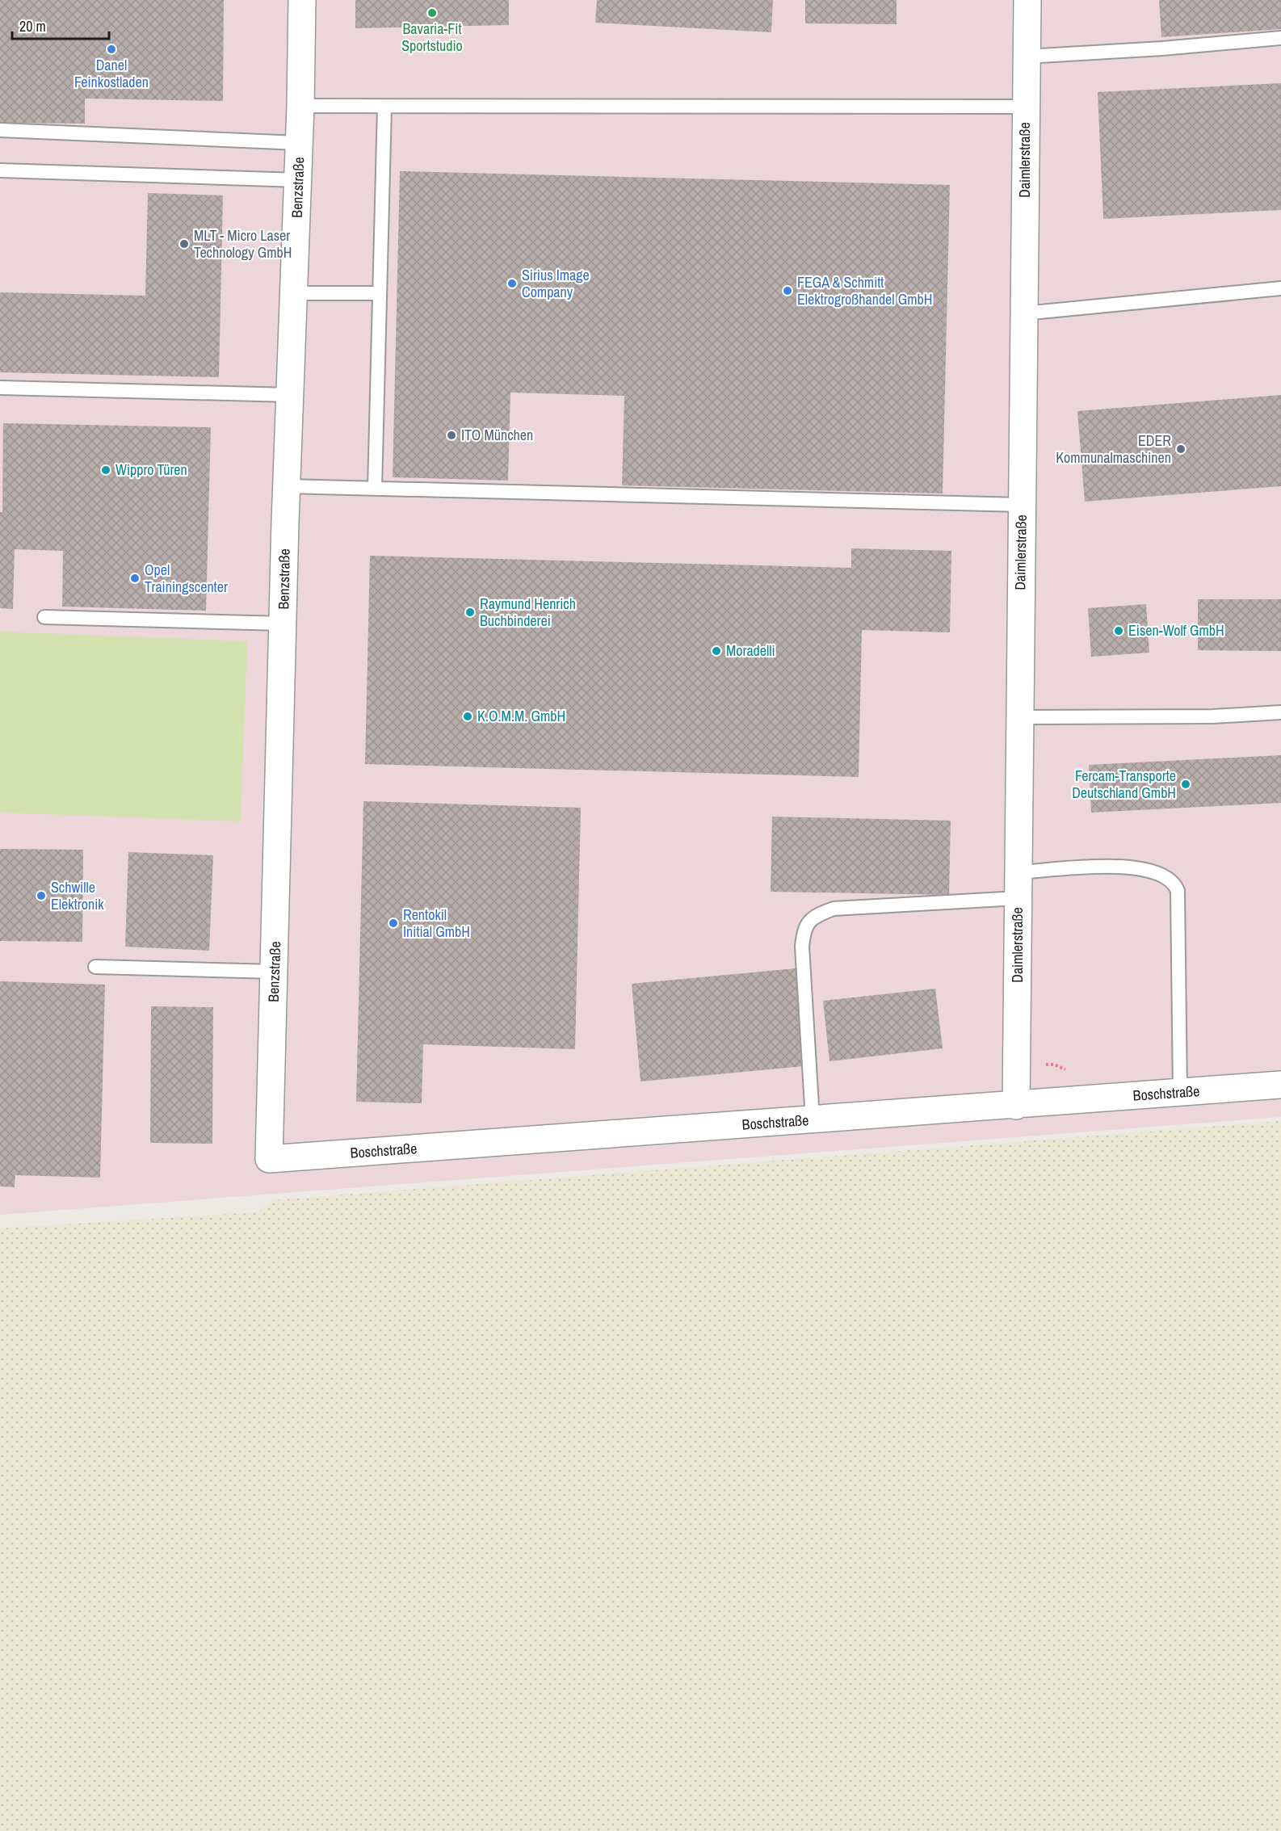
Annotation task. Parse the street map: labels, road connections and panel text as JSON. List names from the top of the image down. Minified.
{"streets":{"street":["Daimlerstraße","Benzstraße","Boschstraße"]},"crossings":[["Daimlerstraße","Boschstraße"],["Benzstraße","Boschstraße"]],"places":["Bavaria-Fit Sportstudio","Danel Feinkostladen","MLT - Micro Laser Technology GmbH","Sirius Image Company","FEGA & Schmitt Elektrogroßhandel GmbH","ITO München","EDER Kommunalmaschinen","Wippro Türen","Opel Trainingscenter","Raymund Henrich Buchbinderei","Eisen-Wolf GmbH","Moradelli","K.O.M.M. GmbH","Fercam-Transporte Deutschland GmbH","Schwille Elektronik","Rentokil Initial GmbH"],"scale_bar":"20 m"}
